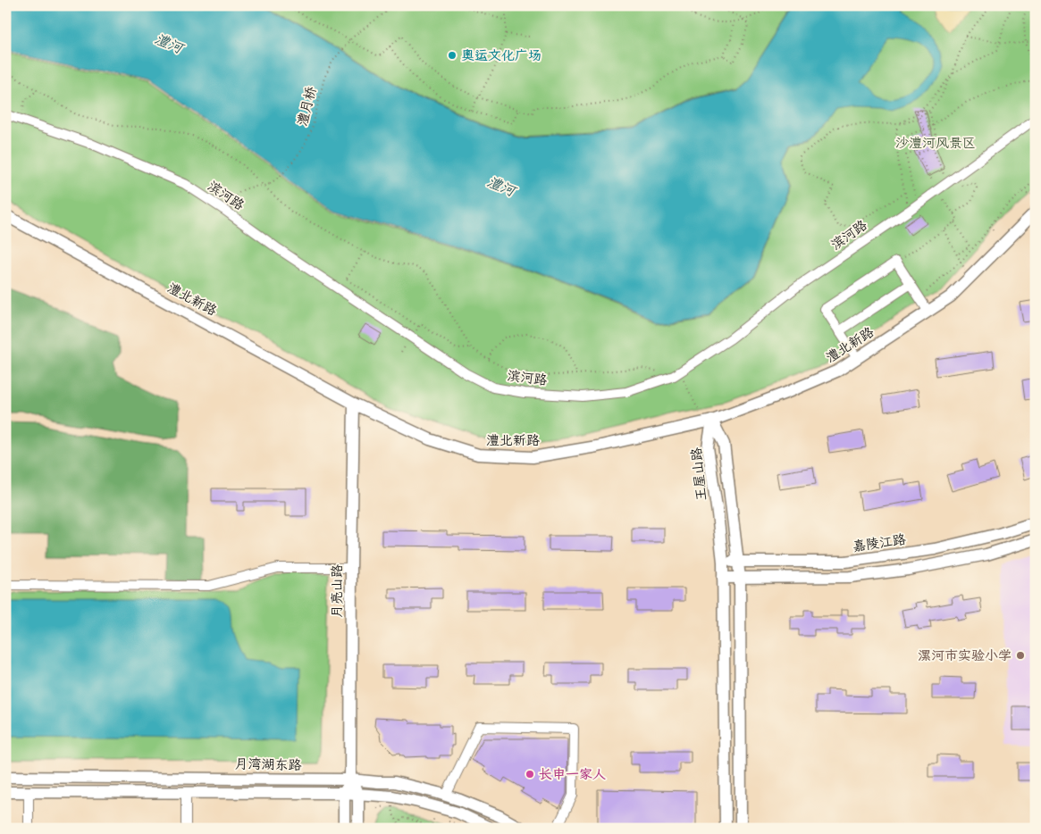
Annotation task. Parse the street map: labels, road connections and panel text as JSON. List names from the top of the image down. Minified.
{"streets":{"street":["滨河路","澧北新路","王屋山路","嘉陵江路","月亮山路","月湾湖东路"],"path":["澧月桥"]},"crossings":[["澧北新路","王屋山路"],["澧北新路","月亮山路"],["王屋山路","嘉陵江路"],["月亮山路","月湾湖东路"]],"water":["澧河"],"parks":["沙澧河风景区"],"places":["奥运文化广场","漯河市实验小学","长申一家人"]}
